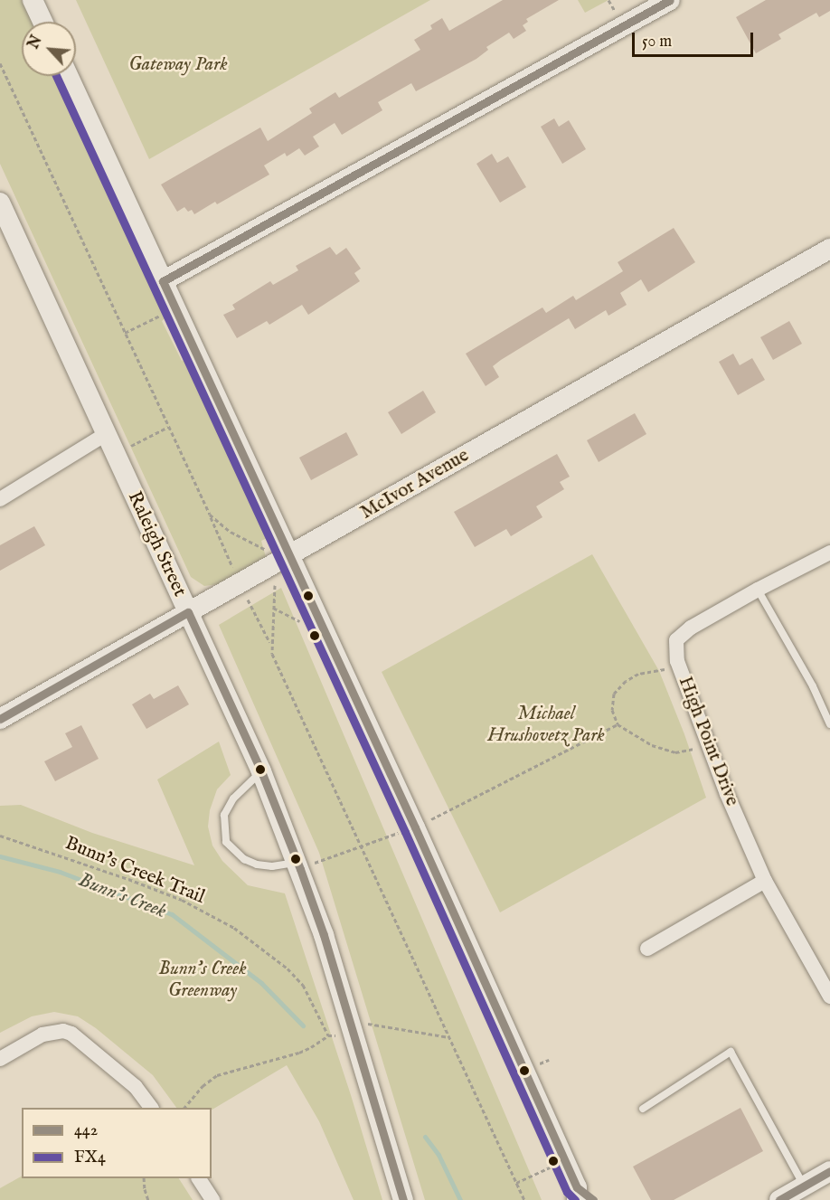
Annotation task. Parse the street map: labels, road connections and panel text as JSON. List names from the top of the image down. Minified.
{"streets":{"street":["McIvor Avenue","Raleigh Street","High Point Drive"],"path":["Bunn's Creek Trail"]},"crossings":[["McIvor Avenue","Raleigh Street"]],"water":["Bunn's Creek"],"parks":["Gateway Park","Michael Hrushovetz Park","Bunn's Creek Greenway"],"lines":["transit line 442","transit line FX4"],"legend":["442","FX4"],"scale_bar":"50 m","north":"top left"}
